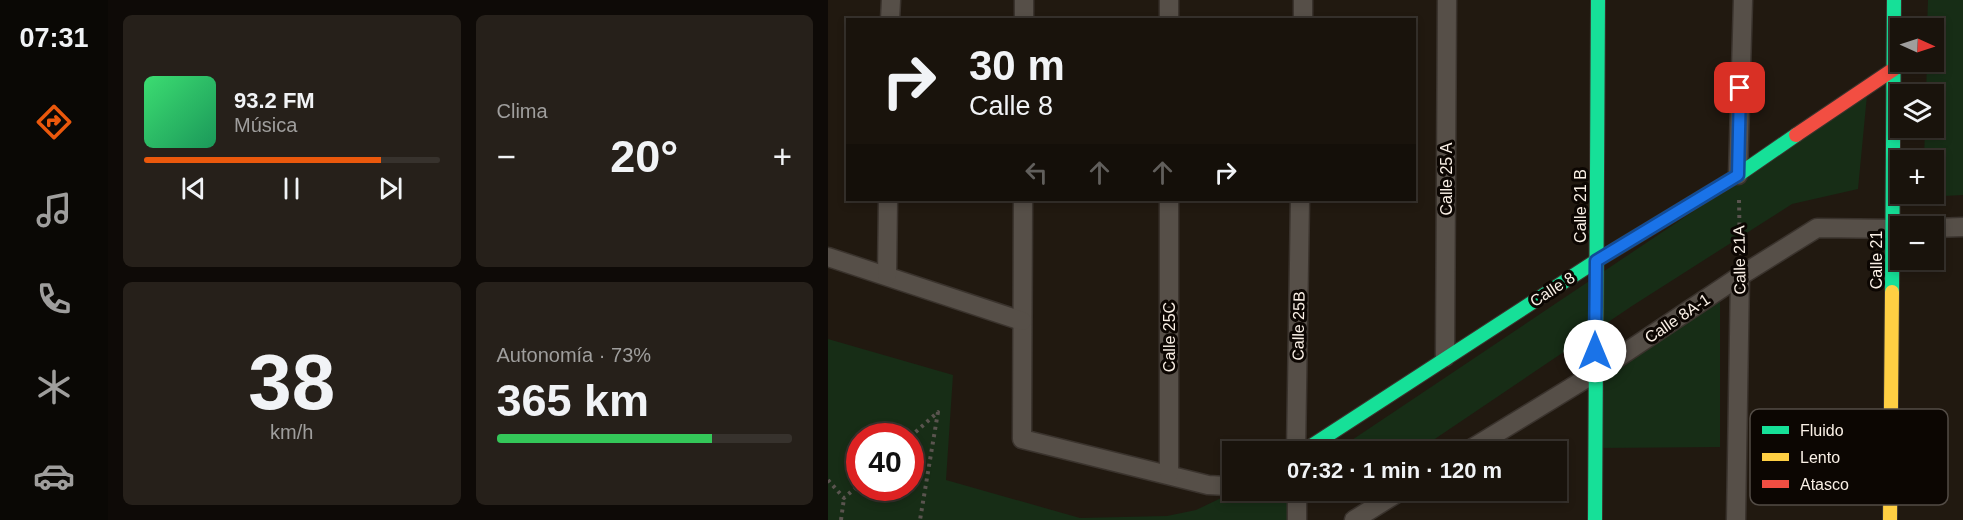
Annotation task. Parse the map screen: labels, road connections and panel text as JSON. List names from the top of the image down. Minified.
{"streets":{"street":["Calle 25 A","Calle 21 B","Calle 21A","Calle 21","Calle 8","Calle 8A-1","Calle 25B","Calle 25C"]},"crossings":[["Calle 25 A","Calle 8"],["Calle 21 B","Calle 8"],["Calle 21 B","Calle 8A-1"],["Calle 21A","Calle 8"],["Calle 21A","Calle 8A-1"]],"legend":["Fluido","Lento","Atasco"],"north":"right","page":{"tabs":"07:31","tile":["Clima",["38","km/h"],["Autonomía · 73%","365 km"]],"map_buttons":["+","−"],"turn":["30 m","Calle 8"],"song":["93.2 FM","Música"],"heat":["−","20°","+"],"limit":"40","trip":"07:32 · 1 min · 120 m"}}
